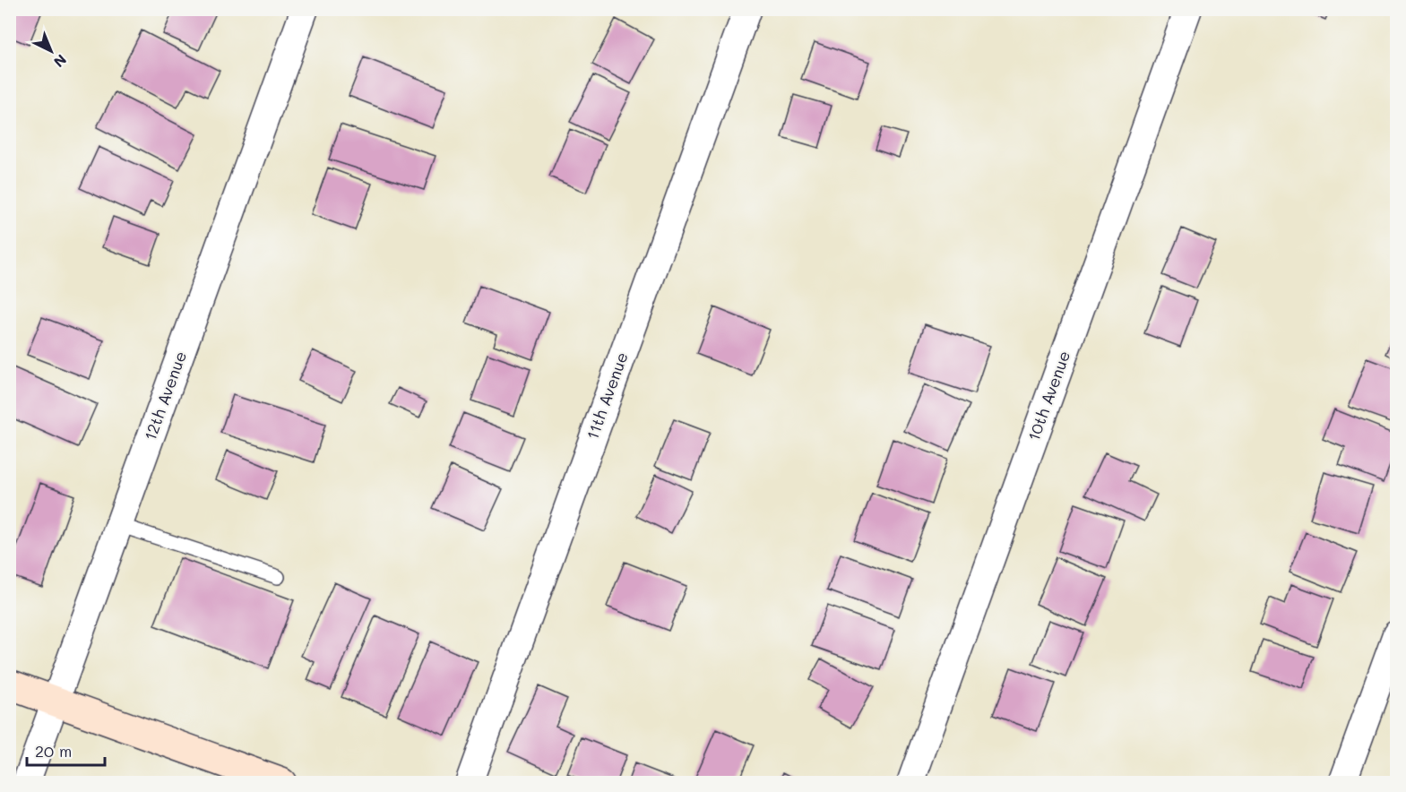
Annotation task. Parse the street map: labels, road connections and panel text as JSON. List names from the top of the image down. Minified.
{"streets":{"street":["12th Avenue","11th Avenue","10th Avenue"]},"scale_bar":"20 m","north":"bottom right"}
